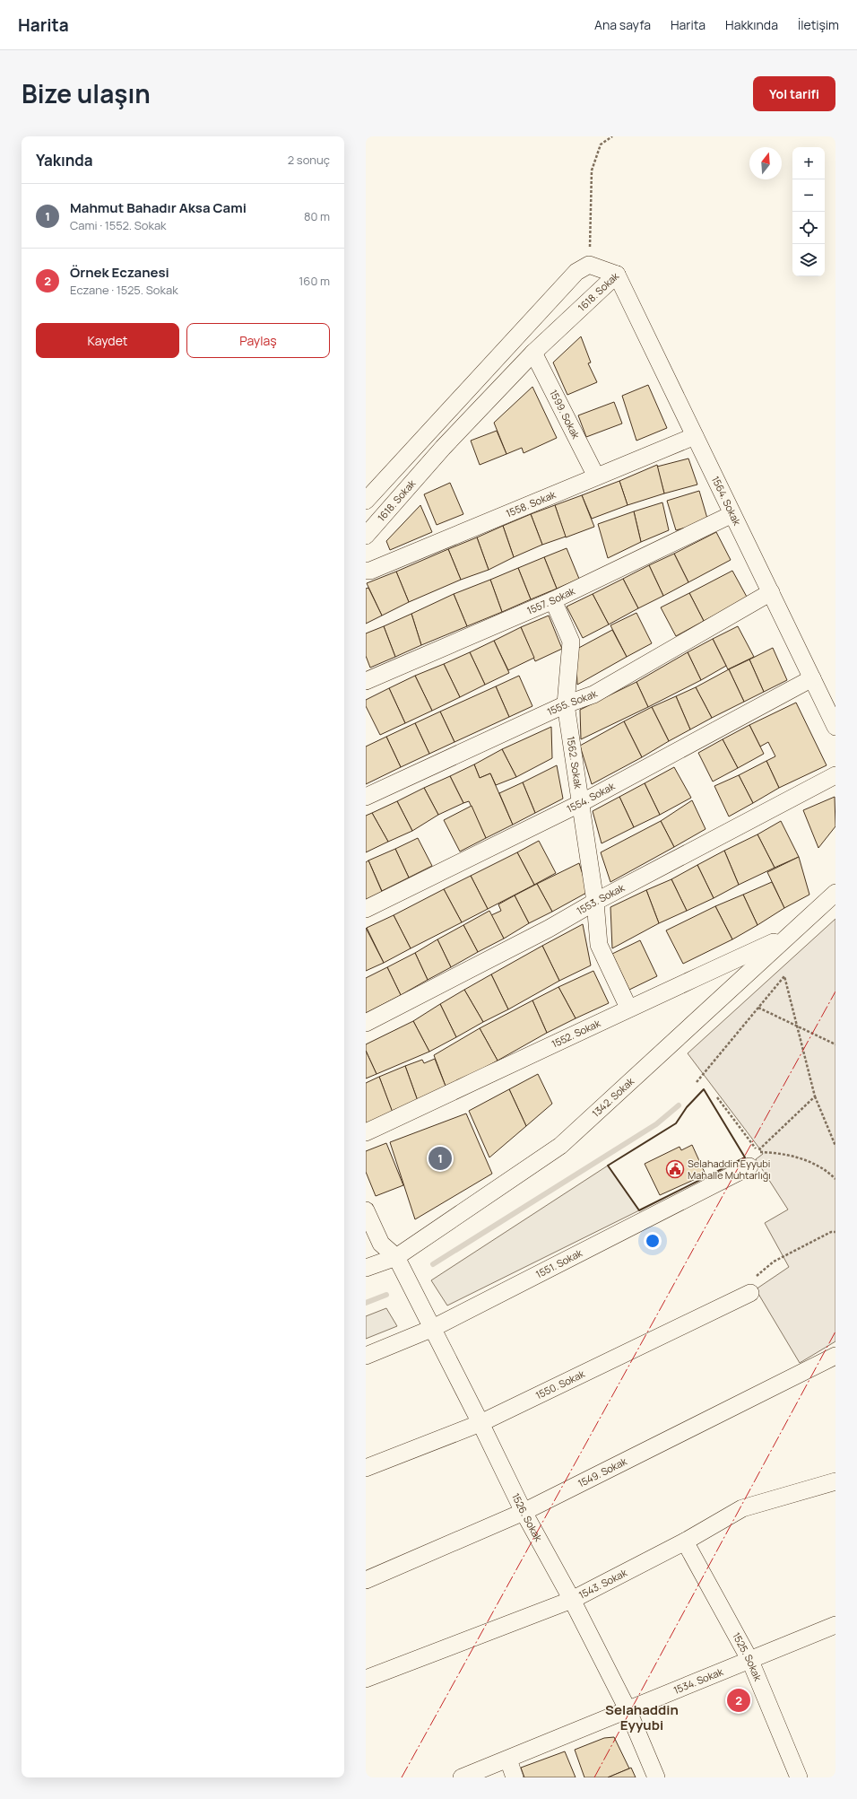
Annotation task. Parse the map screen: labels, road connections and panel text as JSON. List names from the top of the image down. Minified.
{"streets":{"street":["1618. Sokak","1599. Sokak","1564. Sokak","1558. Sokak","1557. Sokak","1555. Sokak","1562. Sokak","1554. Sokak","1553. Sokak","1552. Sokak","1342. Sokak","1551. Sokak","1550. Sokak","1549. Sokak","1526. Sokak","1543. Sokak","1525. Sokak","1534. Sokak"]},"crossings":[["1618. Sokak","1599. Sokak"],["1618. Sokak","1564. Sokak"],["1599. Sokak","1558. Sokak"],["1564. Sokak","1558. Sokak"],["1564. Sokak","1557. Sokak"],["1564. Sokak","1555. Sokak"],["1564. Sokak","1554. Sokak"],["1557. Sokak","1562. Sokak"],["1555. Sokak","1562. Sokak"],["1562. Sokak","1554. Sokak"],["1562. Sokak","1553. Sokak"],["1562. Sokak","1552. Sokak"],["1552. Sokak","1342. Sokak"],["1342. Sokak","1526. Sokak"],["1551. Sokak","1526. Sokak"],["1550. Sokak","1526. Sokak"],["1549. Sokak","1526. Sokak"],["1526. Sokak","1543. Sokak"],["1526. Sokak","1534. Sokak"],["1543. Sokak","1525. Sokak"],["1525. Sokak","1534. Sokak"]],"districts":["Selahaddin Eyyubi"],"places":{"public building":["Selahaddin Eyyubi Mahalle Muhtarlığı"]},"north":"top","page":{"header":"Harita","nav":["Ana sayfa","Harita","Hakkında","İletişim"],"title":"Bize ulaşın","buttons":["Yol tarifi",["Kaydet","Paylaş"]],"heading":["Yakında","2 sonuç"],"map_buttons":["+","−"],"list":[{"mark":"1","name":"Mahmut Bahadır Aksa Cami","note":"Cami · 1552. Sokak","value":"80 m"},{"mark":"2","name":"Örnek Eczanesi","note":"Eczane · 1525. Sokak","value":"160 m"}],"pins":["1","2"]}}
